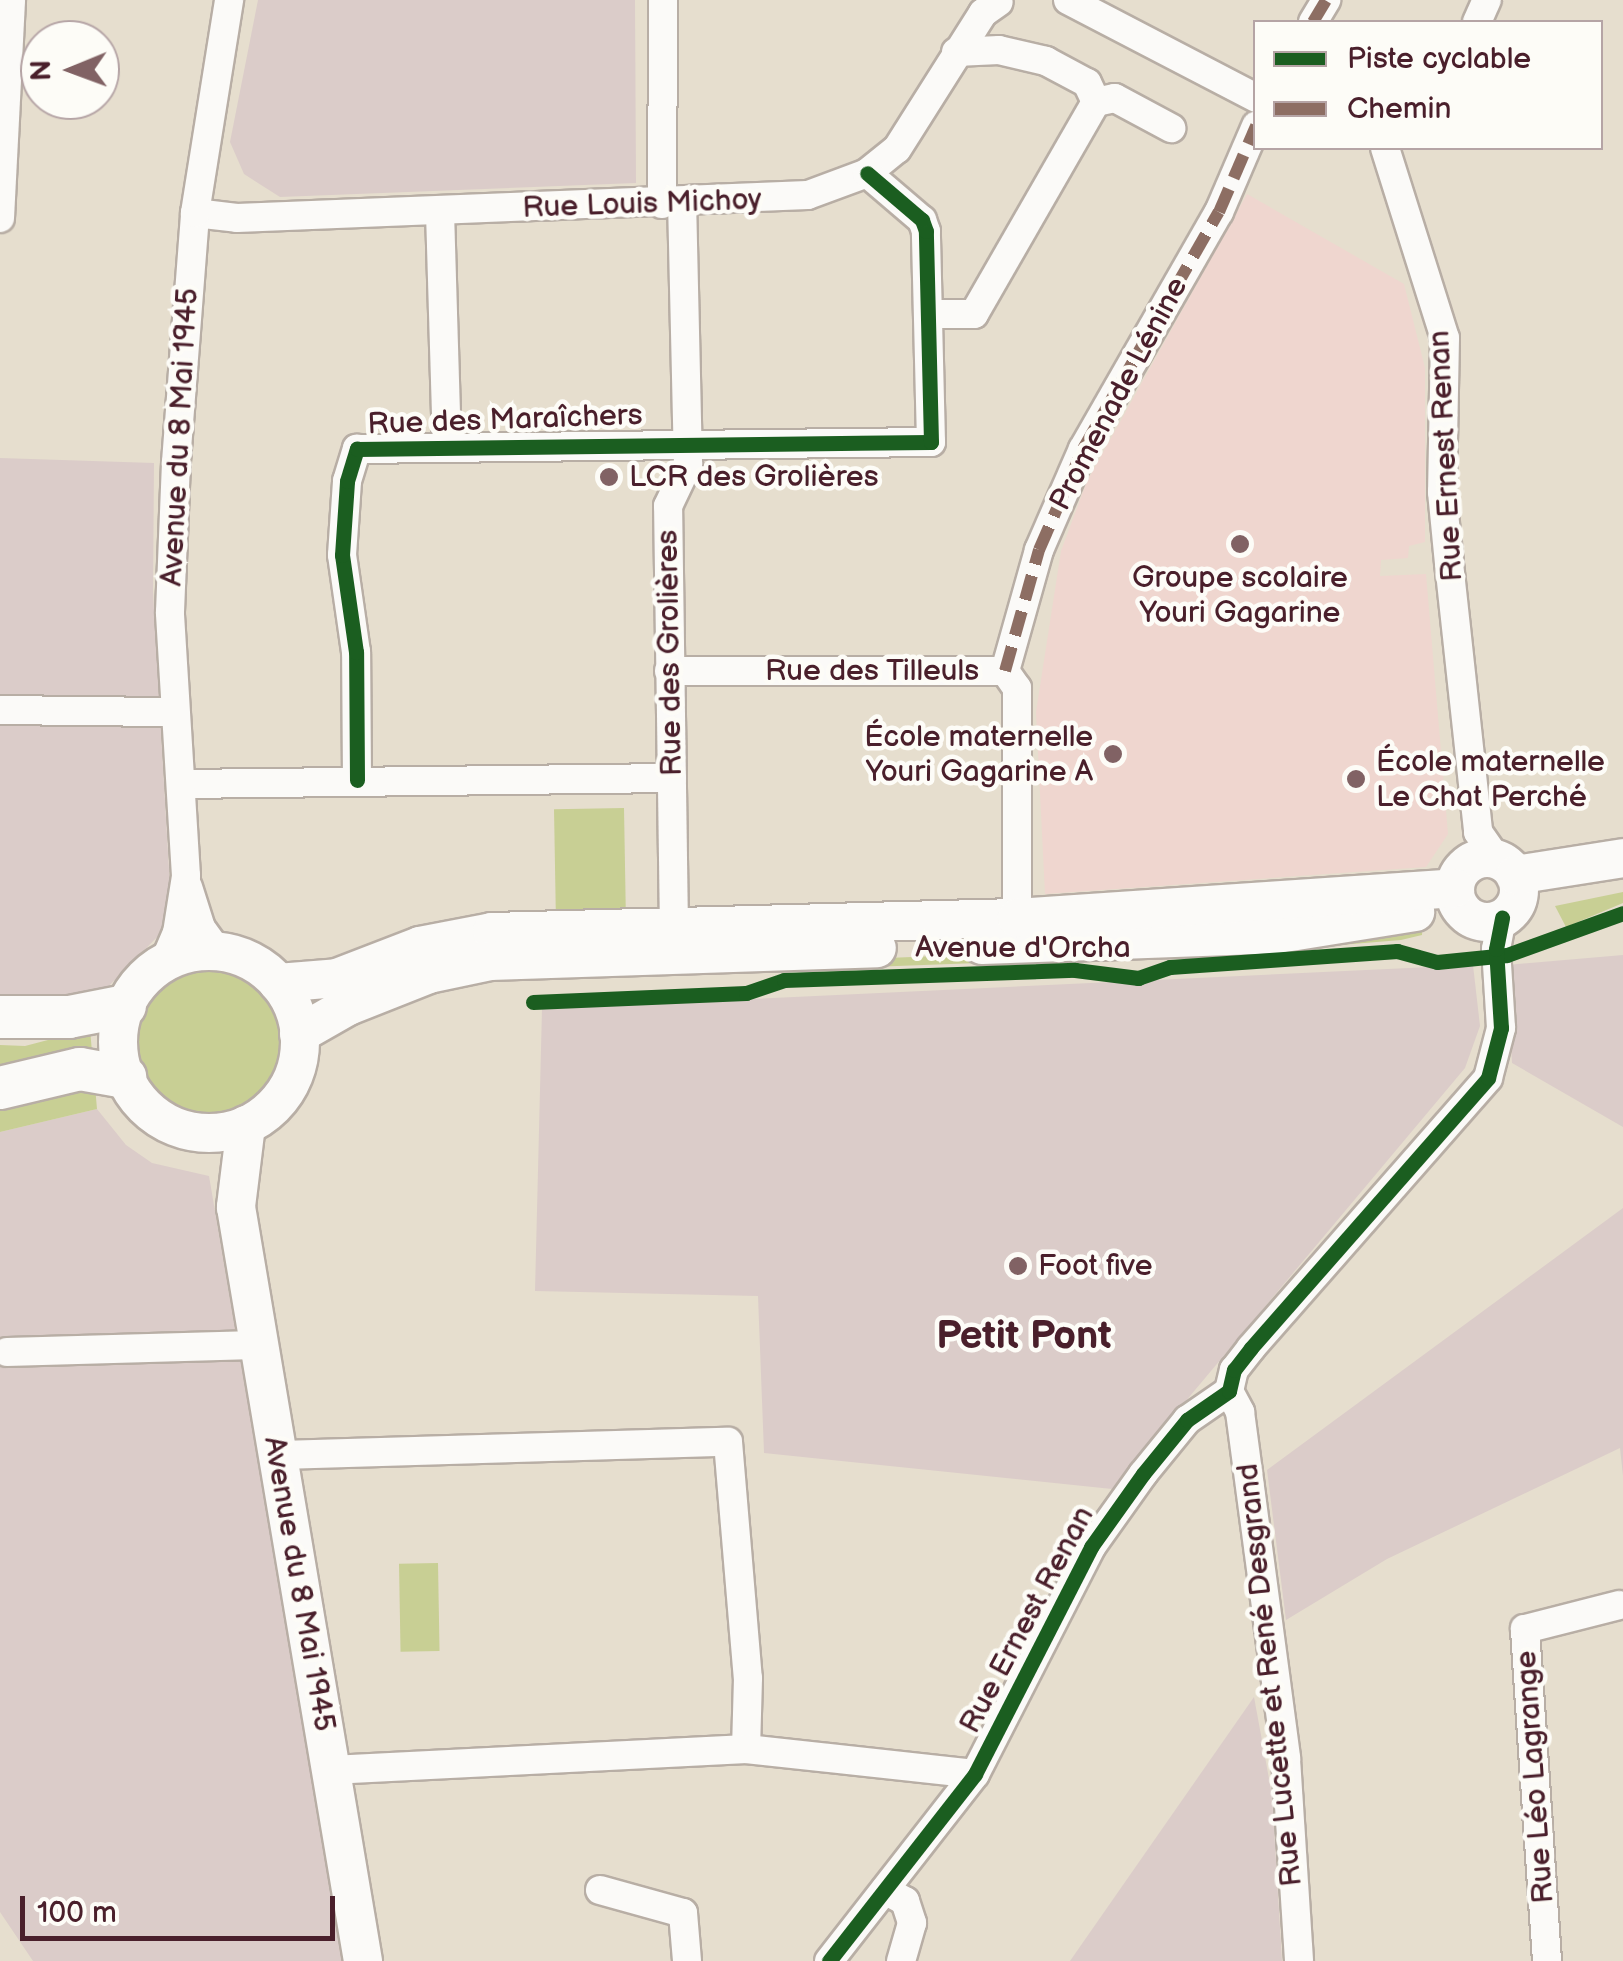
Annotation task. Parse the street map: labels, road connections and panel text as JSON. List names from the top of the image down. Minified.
{"streets":{"main road":["Avenue du 8 Mai 1945","Avenue d'Orcha"],"street":["Rue Louis Michoy","Promenade Lénine","Rue des Maraîchers","Rue Ernest Renan","Rue des Grolières","Rue des Tilleuls","Rue Lucette et René Desgrand","Rue Léo Lagrange"]},"crossings":[["Rue Louis Michoy","Rue des Maraîchers"],["Rue Louis Michoy","Avenue du 8 Mai 1945"],["Rue Louis Michoy","Rue des Grolières"],["Promenade Lénine","Rue des Tilleuls"],["Rue des Maraîchers","Rue des Grolières"],["Avenue du 8 Mai 1945","Avenue d'Orcha"],["Rue Ernest Renan","Avenue d'Orcha"],["Rue Ernest Renan","Rue Lucette et René Desgrand"],["Rue des Grolières","Rue des Tilleuls"],["Rue des Grolières","Avenue d'Orcha"],["Rue des Tilleuls","Avenue d'Orcha"]],"districts":["Petit Pont"],"places":["LCR des Grolières","Groupe scolaire Youri Gagarine","École maternelle Youri Gagarine A","École maternelle Le Chat Perché","Foot five"],"legend":["Piste cyclable","Chemin"],"scale_bar":"100 m","north":"left"}
